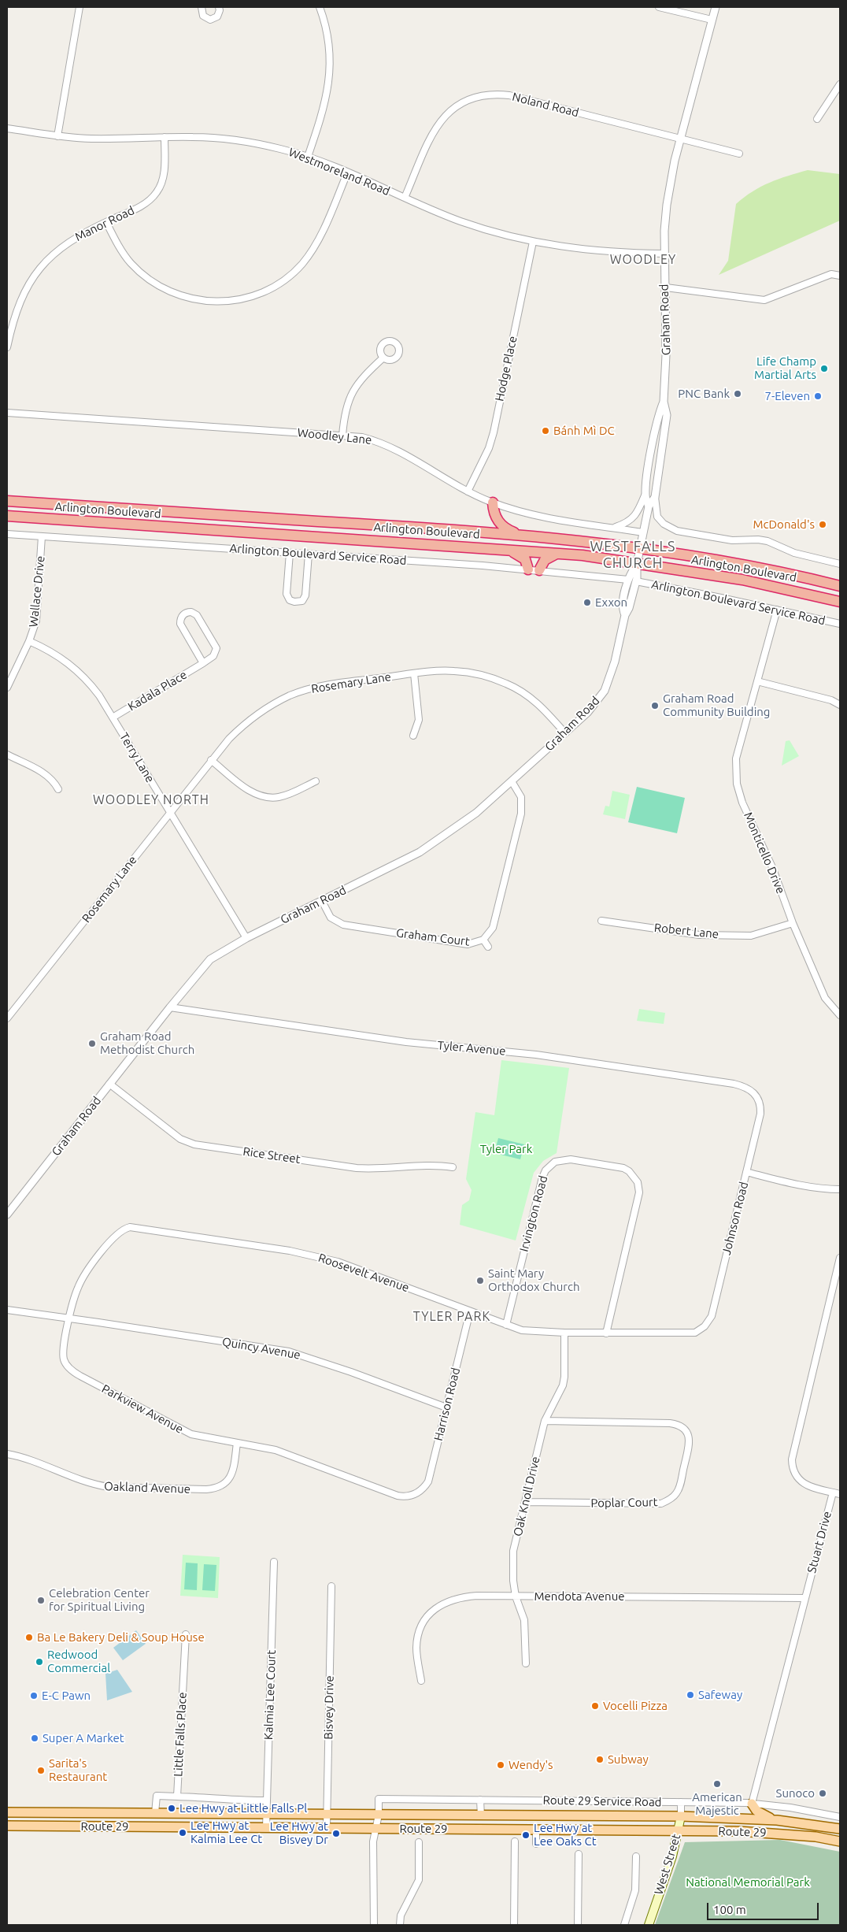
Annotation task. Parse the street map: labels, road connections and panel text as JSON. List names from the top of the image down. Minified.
{"streets":{"highway":["Arlington Boulevard"],"main road":["Route 29","West Street"],"street":["Noland Road","Westmoreland Road","Manor Road","Graham Road","Hodge Place","Woodley Lane","Arlington Boulevard Service Road","Wallace Drive","Rosemary Lane","Kadala Place","Terry Lane","Monticello Drive","Robert Lane","Graham Court","Tyler Avenue","Rice Street","Irvington Road","Johnson Road","Roosevelt Avenue","Quincy Avenue","Harrison Road","Parkview Avenue","Oakland Avenue","Oak Knoll Drive","Poplar Court","Stuart Drive","Mendota Avenue","Kalmia Lee Court","Bisvey Drive","Little Falls Place","Route 29 Service Road"]},"crossings":[["Noland Road","Westmoreland Road"],["Noland Road","Graham Road"],["Westmoreland Road","Manor Road"],["Westmoreland Road","Graham Road"],["Westmoreland Road","Hodge Place"],["Graham Road","Woodley Lane"],["Graham Road","Arlington Boulevard"],["Graham Road","Arlington Boulevard Service Road"],["Graham Road","Rosemary Lane"],["Graham Road","Terry Lane"],["Graham Road","Graham Court"],["Graham Road","Tyler Avenue"],["Graham Road","Rice Street"],["Hodge Place","Woodley Lane"],["Arlington Boulevard Service Road","Wallace Drive"],["Arlington Boulevard Service Road","Monticello Drive"],["Wallace Drive","Terry Lane"],["Rosemary Lane","Terry Lane"],["Kadala Place","Terry Lane"],["Monticello Drive","Robert Lane"],["Tyler Avenue","Johnson Road"],["Irvington Road","Roosevelt Avenue"],["Johnson Road","Roosevelt Avenue"],["Roosevelt Avenue","Quincy Avenue"],["Roosevelt Avenue","Harrison Road"],["Roosevelt Avenue","Parkview Avenue"],["Roosevelt Avenue","Oak Knoll Drive"],["Quincy Avenue","Harrison Road"],["Quincy Avenue","Parkview Avenue"],["Harrison Road","Parkview Avenue"],["Parkview Avenue","Oakland Avenue"],["Oak Knoll Drive","Poplar Court"],["Oak Knoll Drive","Mendota Avenue"],["Stuart Drive","Mendota Avenue"],["Stuart Drive","Route 29 Service Road"],["Kalmia Lee Court","Route 29"],["Bisvey Drive","Route 29"],["Route 29 Service Road","Route 29"],["Route 29 Service Road","West Street"],["Route 29","West Street"]],"districts":["WOODLEY","WEST FALLS CHURCH","WOODLEY NORTH","TYLER PARK"],"parks":["Tyler Park","National Memorial Park"],"places":["Life Champ Martial Arts","PNC Bank","7-Eleven","Bánh Mì DC","McDonald's","Exxon","Graham Road Community Building","Graham Road Methodist Church","Saint Mary Orthodox Church","Celebration Center for Spiritual Living","Ba Le Bakery Deli & Soup House","Redwood Commercial","Safeway","E-C Pawn","Vocelli Pizza","Super A Market","Subway","Wendy's","Sarita's Restaurant","American Majestic","Sunoco","Lee Hwy at Little Falls Pl","Lee Hwy at Kalmia Lee Ct","Lee Hwy at Bisvey Dr","Lee Hwy at Lee Oaks Ct"],"scale_bar":"100 m"}
